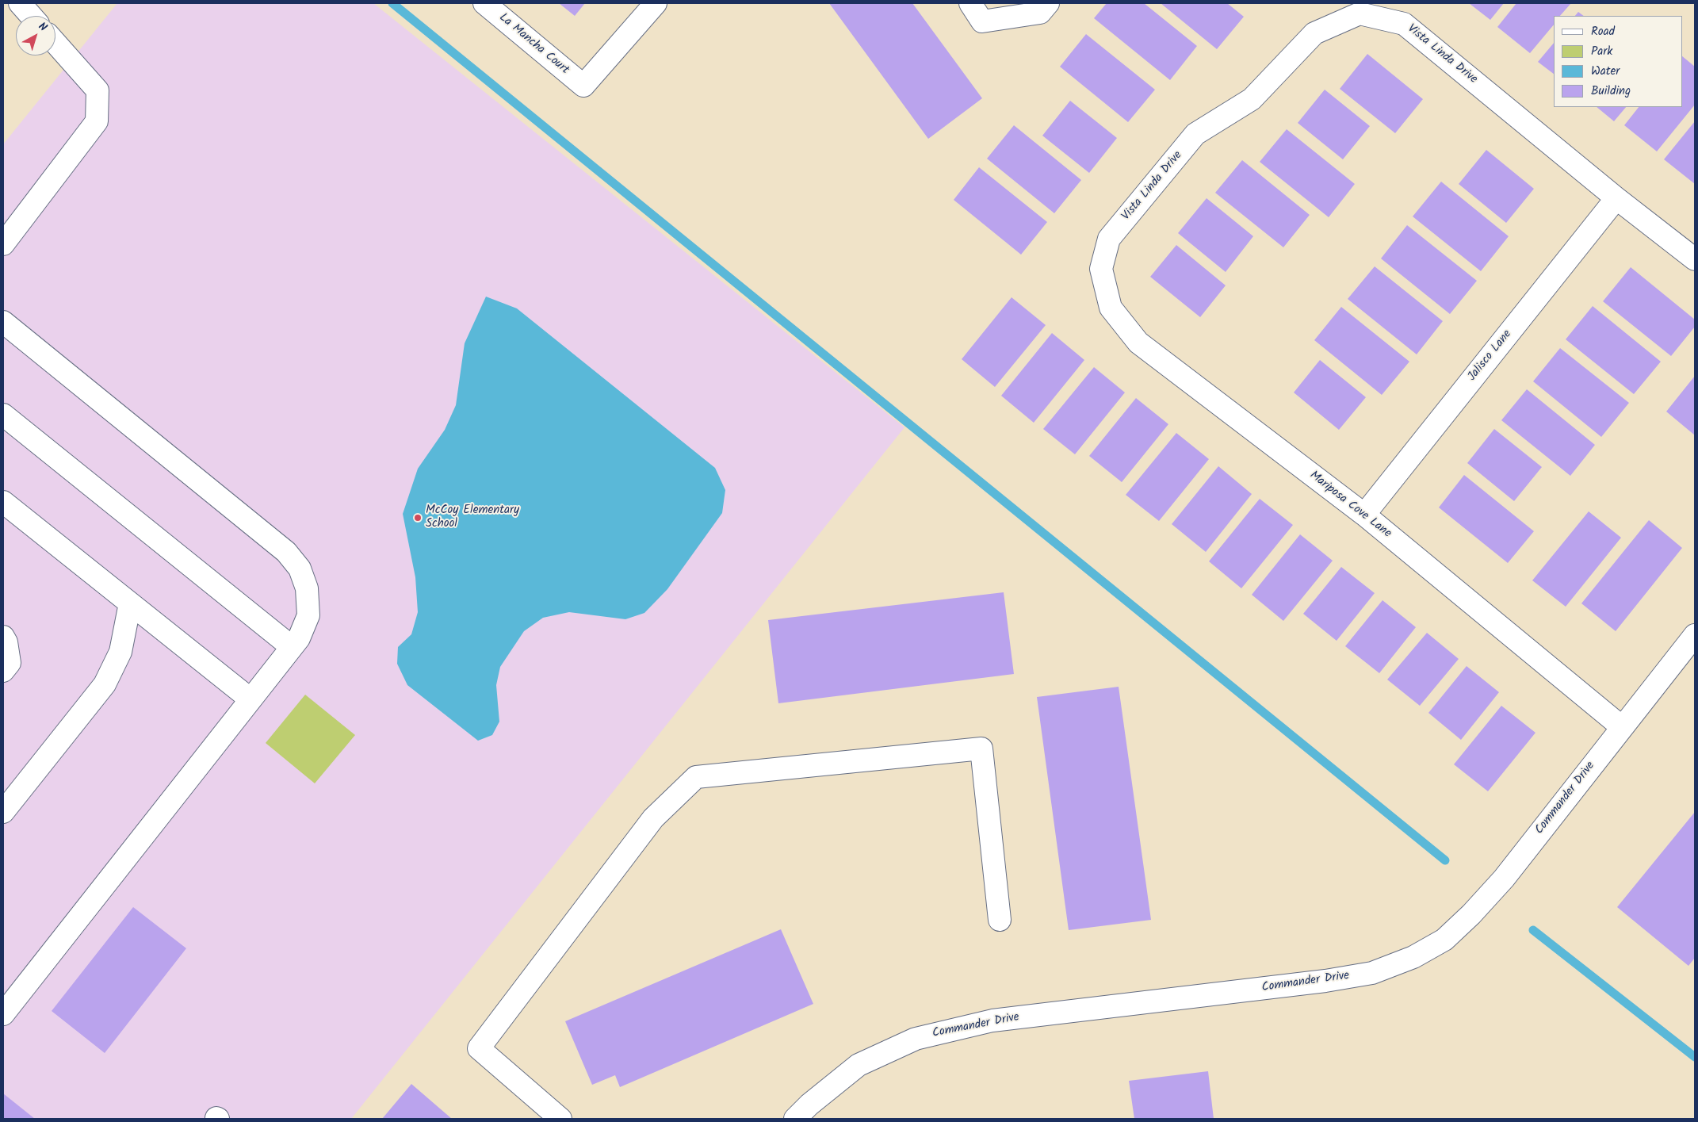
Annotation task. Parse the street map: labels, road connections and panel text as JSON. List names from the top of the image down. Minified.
{"streets":{"street":["La Mancha Court","Vista Linda Drive","Jalisco Lane","Mariposa Cove Lane","Commander Drive"]},"crossings":[["Vista Linda Drive","Jalisco Lane"],["Vista Linda Drive","Mariposa Cove Lane"],["Jalisco Lane","Mariposa Cove Lane"],["Mariposa Cove Lane","Commander Drive"]],"places":["McCoy Elementary School"],"legend":["Road","Park","Water","Building"],"north":"top right"}
